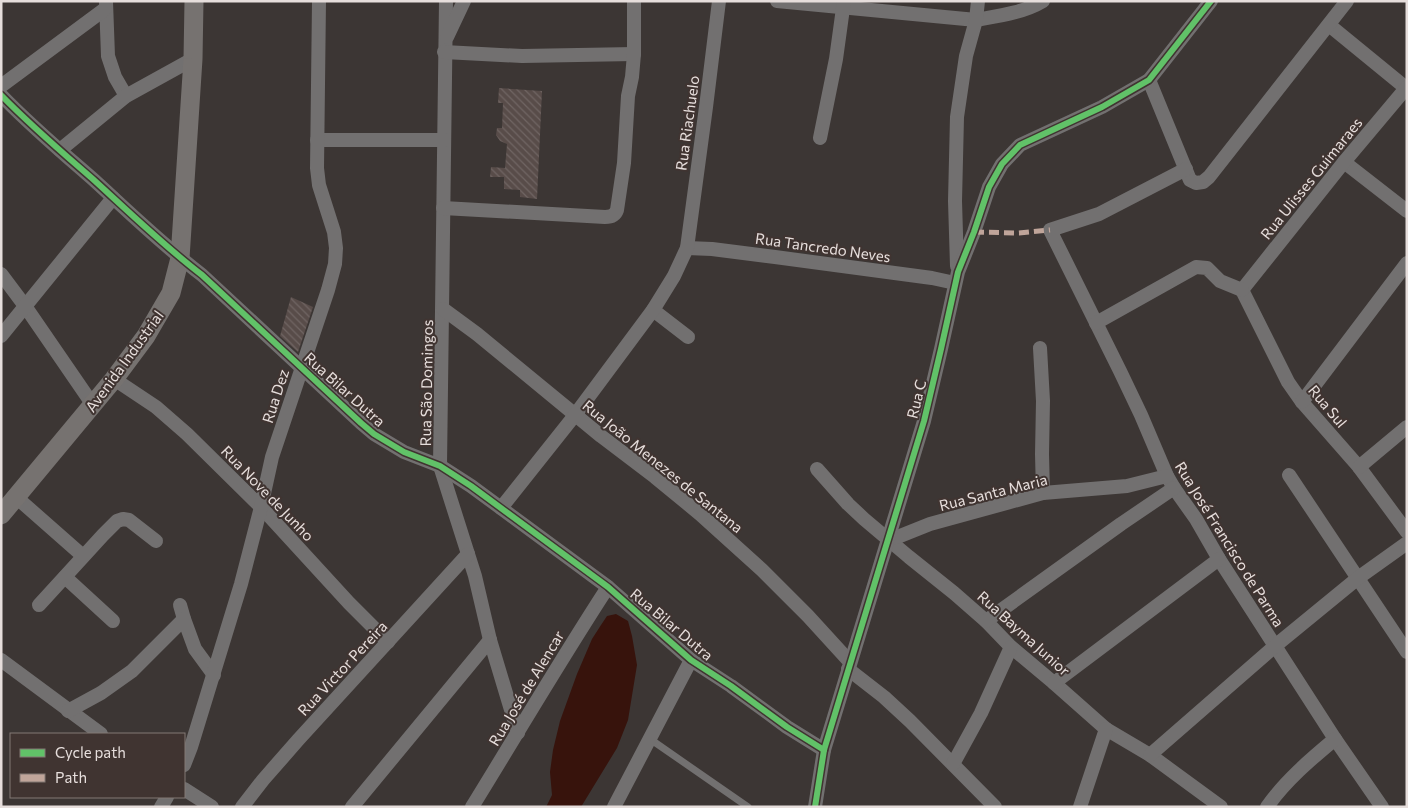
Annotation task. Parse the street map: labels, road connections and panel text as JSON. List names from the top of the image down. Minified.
{"streets":{"street":["Rua Riachuelo","Rua Ulisses Guimaraes","Rua Tancredo Neves","Avenida Industrial","Rua São Domingos","Rua Bilar Dutra","Rua Dez","Rua C","Rua Sul","Rua João Menezes de Santana","Rua Santa Maria","Rua Nove de Junho","Rua José Francisco de Parma","Rua Bayma Junior","Rua Victor Pereira","Rua José de Alencar"]},"crossings":[["Rua Riachuelo","Rua Tancredo Neves"],["Rua Riachuelo","Rua Bilar Dutra"],["Rua Riachuelo","Rua João Menezes de Santana"],["Rua Ulisses Guimaraes","Rua Sul"],["Rua Tancredo Neves","Rua C"],["Avenida Industrial","Rua Bilar Dutra"],["Avenida Industrial","Rua Nove de Junho"],["Rua São Domingos","Rua Bilar Dutra"],["Rua São Domingos","Rua João Menezes de Santana"],["Rua São Domingos","Rua Victor Pereira"],["Rua São Domingos","Rua José de Alencar"],["Rua Bilar Dutra","Rua Dez"],["Rua Bilar Dutra","Rua C"],["Rua Bilar Dutra","Rua José de Alencar"],["Rua Dez","Rua Nove de Junho"],["Rua C","Rua João Menezes de Santana"],["Rua C","Rua Santa Maria"],["Rua C","Rua Bayma Junior"],["Rua Santa Maria","Rua José Francisco de Parma"],["Rua Santa Maria","Rua Bayma Junior"],["Rua Nove de Junho","Rua Victor Pereira"]],"legend":["Cycle path","Path"]}
